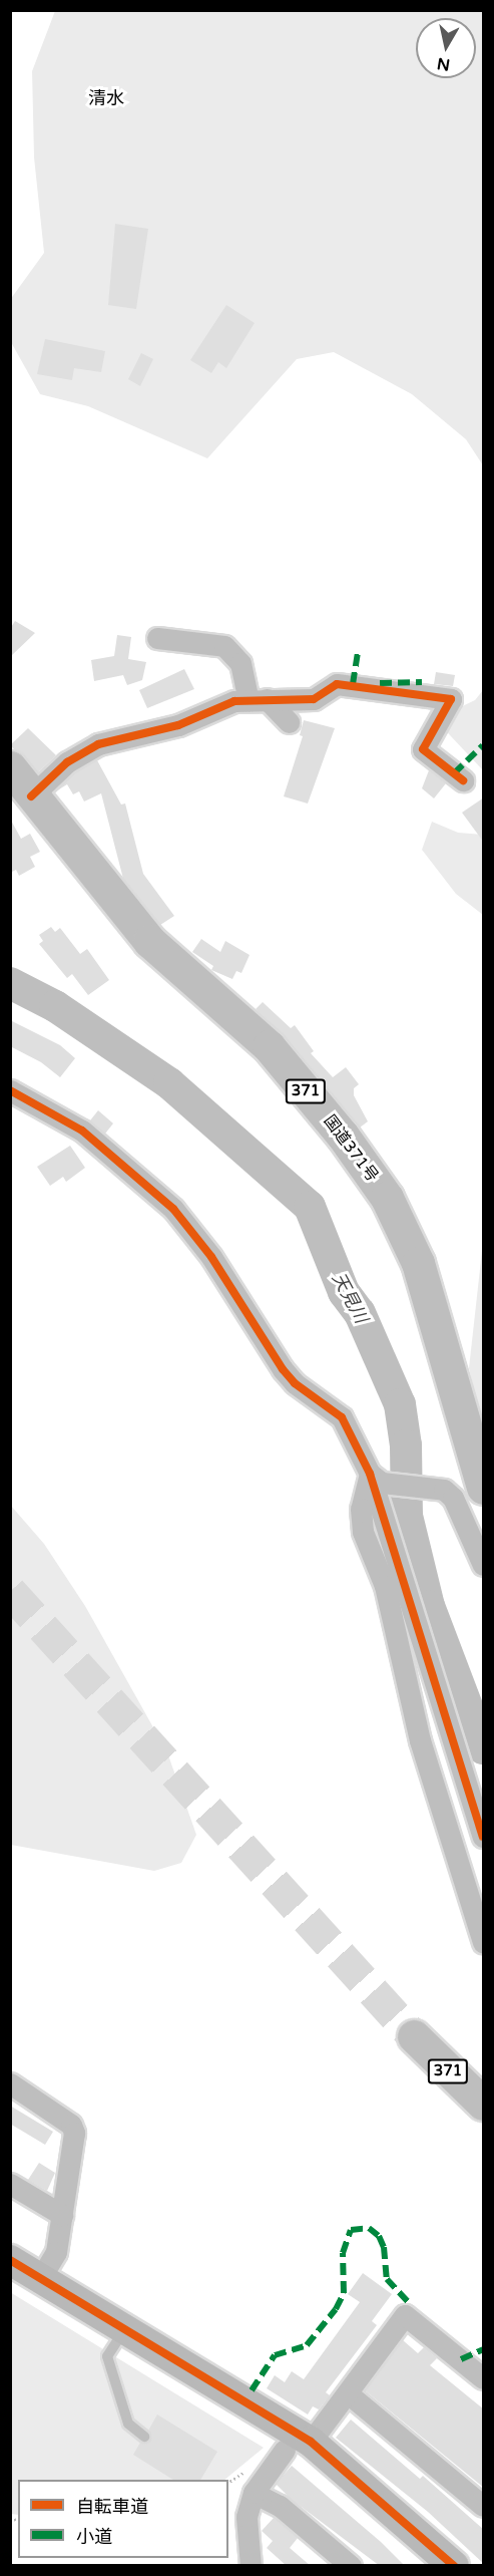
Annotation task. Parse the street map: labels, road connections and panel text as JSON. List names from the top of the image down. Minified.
{"streets":{"highway":["371","国道371号"]},"districts":["清水"],"water":["天見川"],"legend":["自転車道","小道"],"north":"bottom"}
